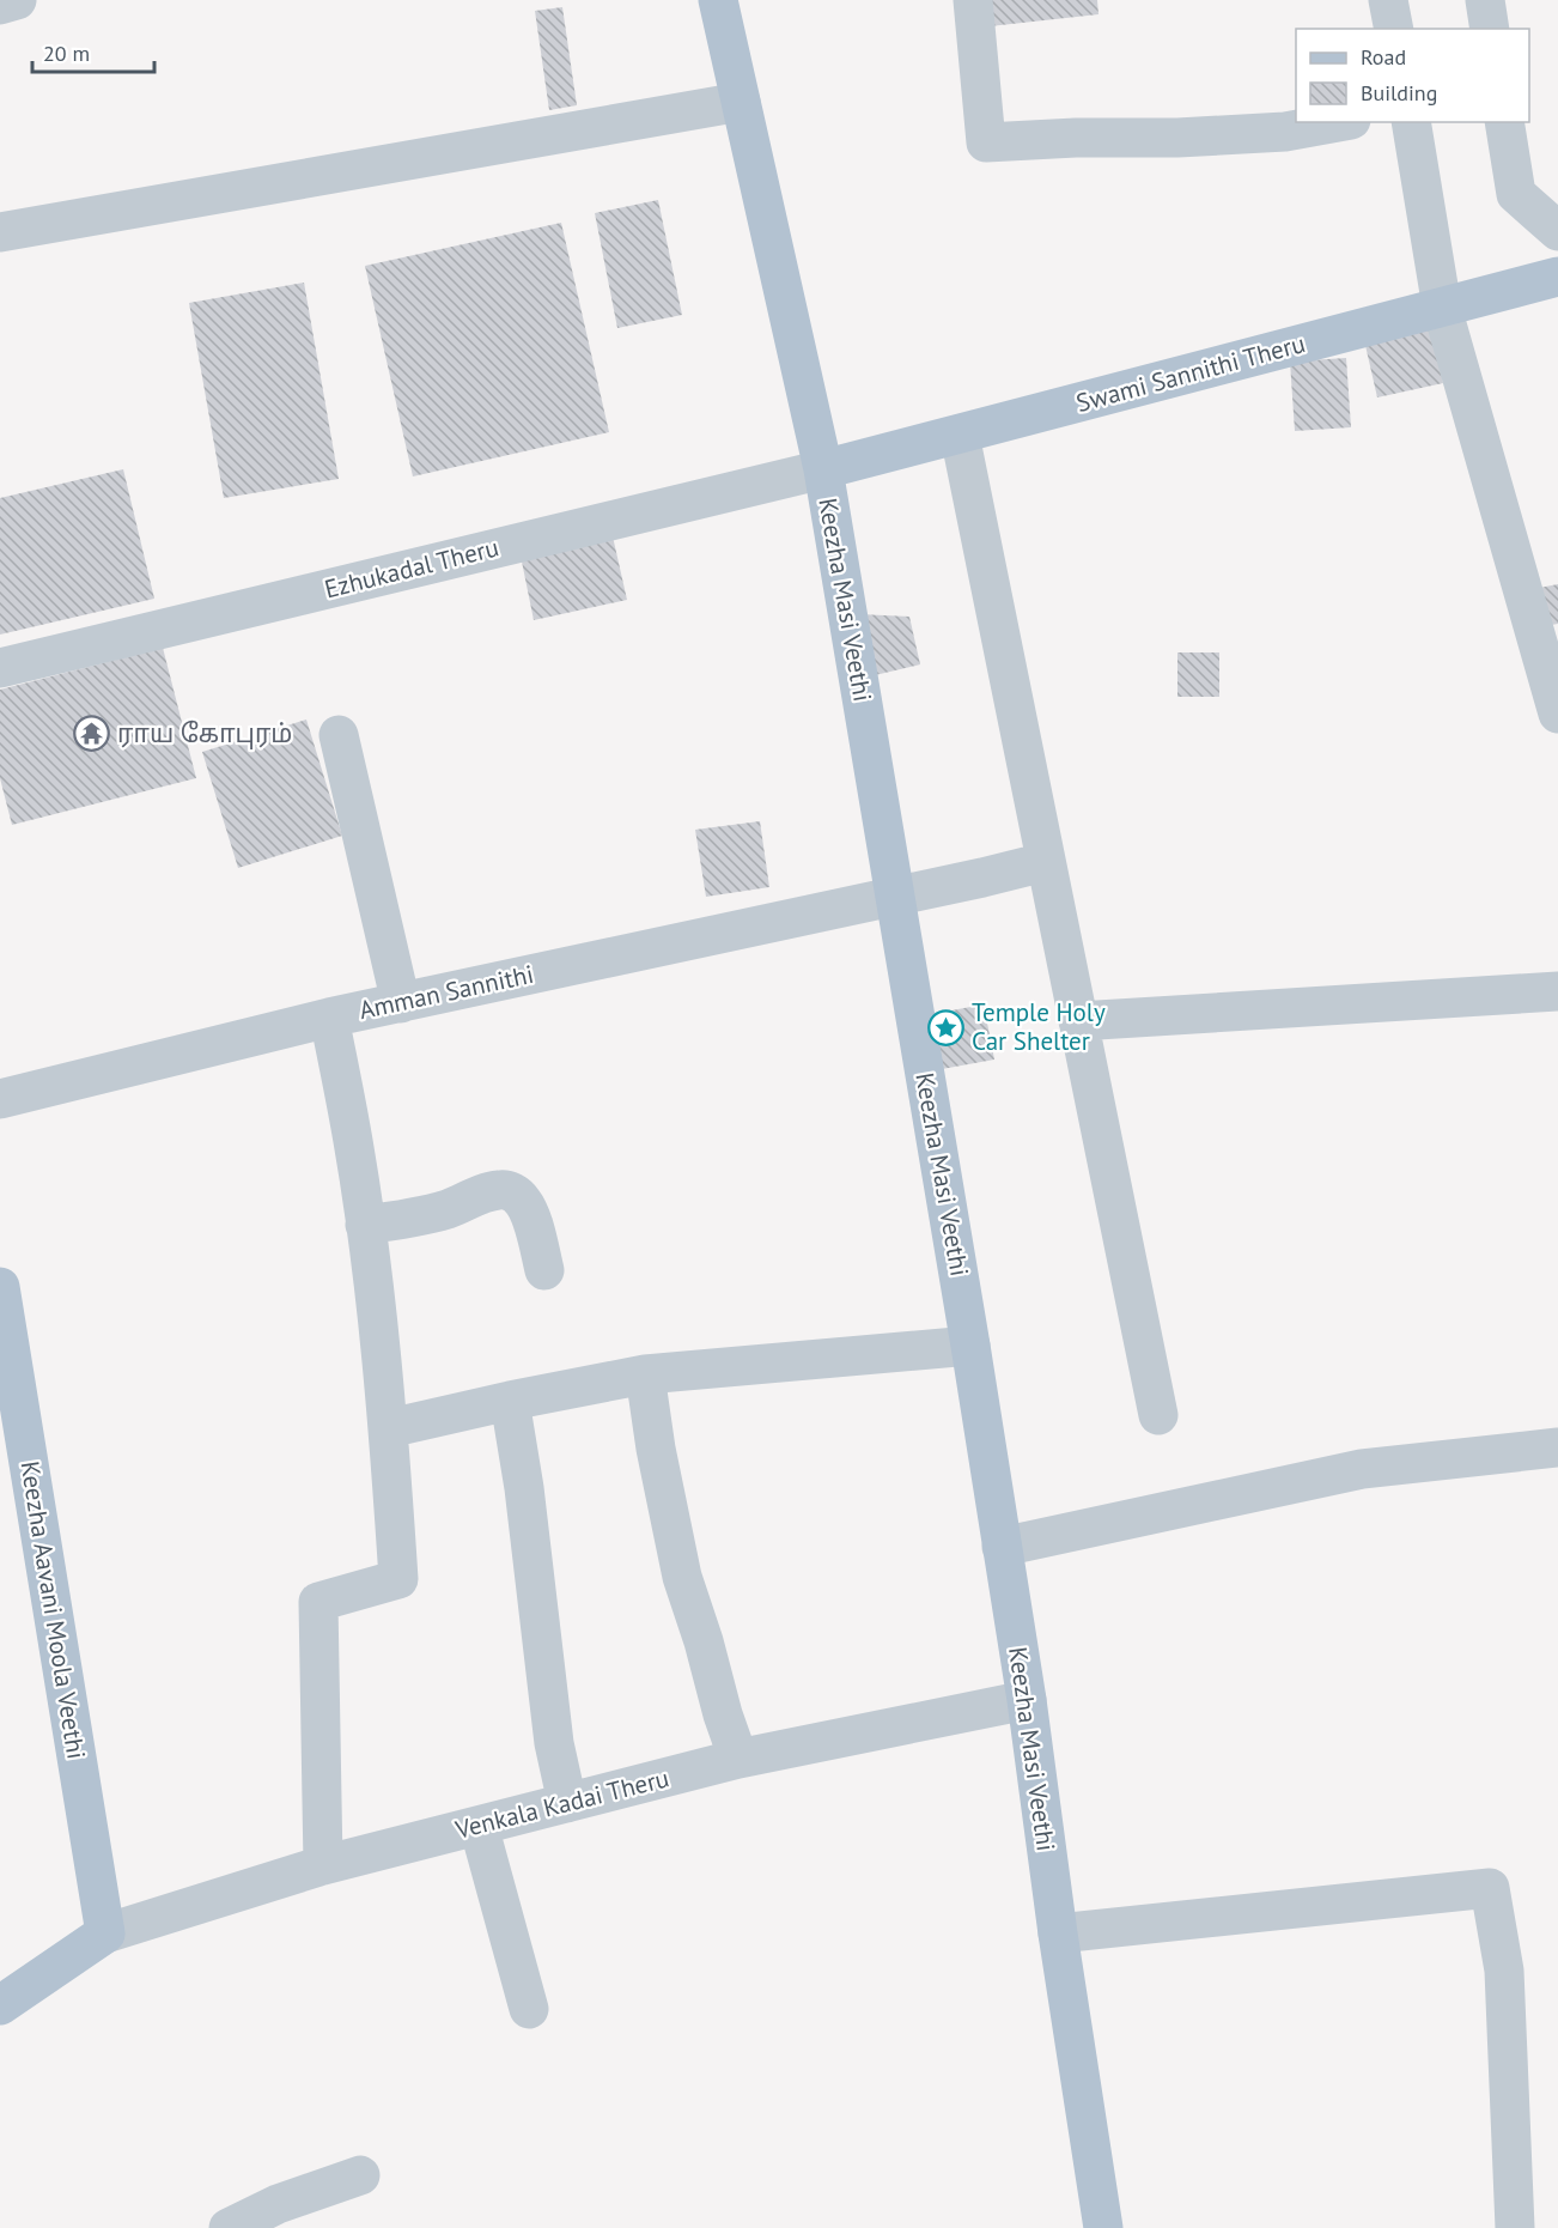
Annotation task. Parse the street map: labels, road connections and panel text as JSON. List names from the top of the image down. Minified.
{"streets":{"main road":["Swami Sannithi Theru","Keezha Masi Veethi","Keezha Aavani Moola Veethi"],"street":["Ezhukadal Theru","Amman Sannithi","Venkala Kadai Theru"]},"crossings":[["Swami Sannithi Theru","Ezhukadal Theru"],["Swami Sannithi Theru","Keezha Masi Veethi"],["Ezhukadal Theru","Keezha Masi Veethi"],["Keezha Masi Veethi","Amman Sannithi"],["Keezha Masi Veethi","Venkala Kadai Theru"],["Keezha Aavani Moola Veethi","Venkala Kadai Theru"]],"places":{"temple":["ராய கோபுரம்"],"place":["Temple Holy Car Shelter"]},"legend":["Road","Building"],"scale_bar":"20 m"}
